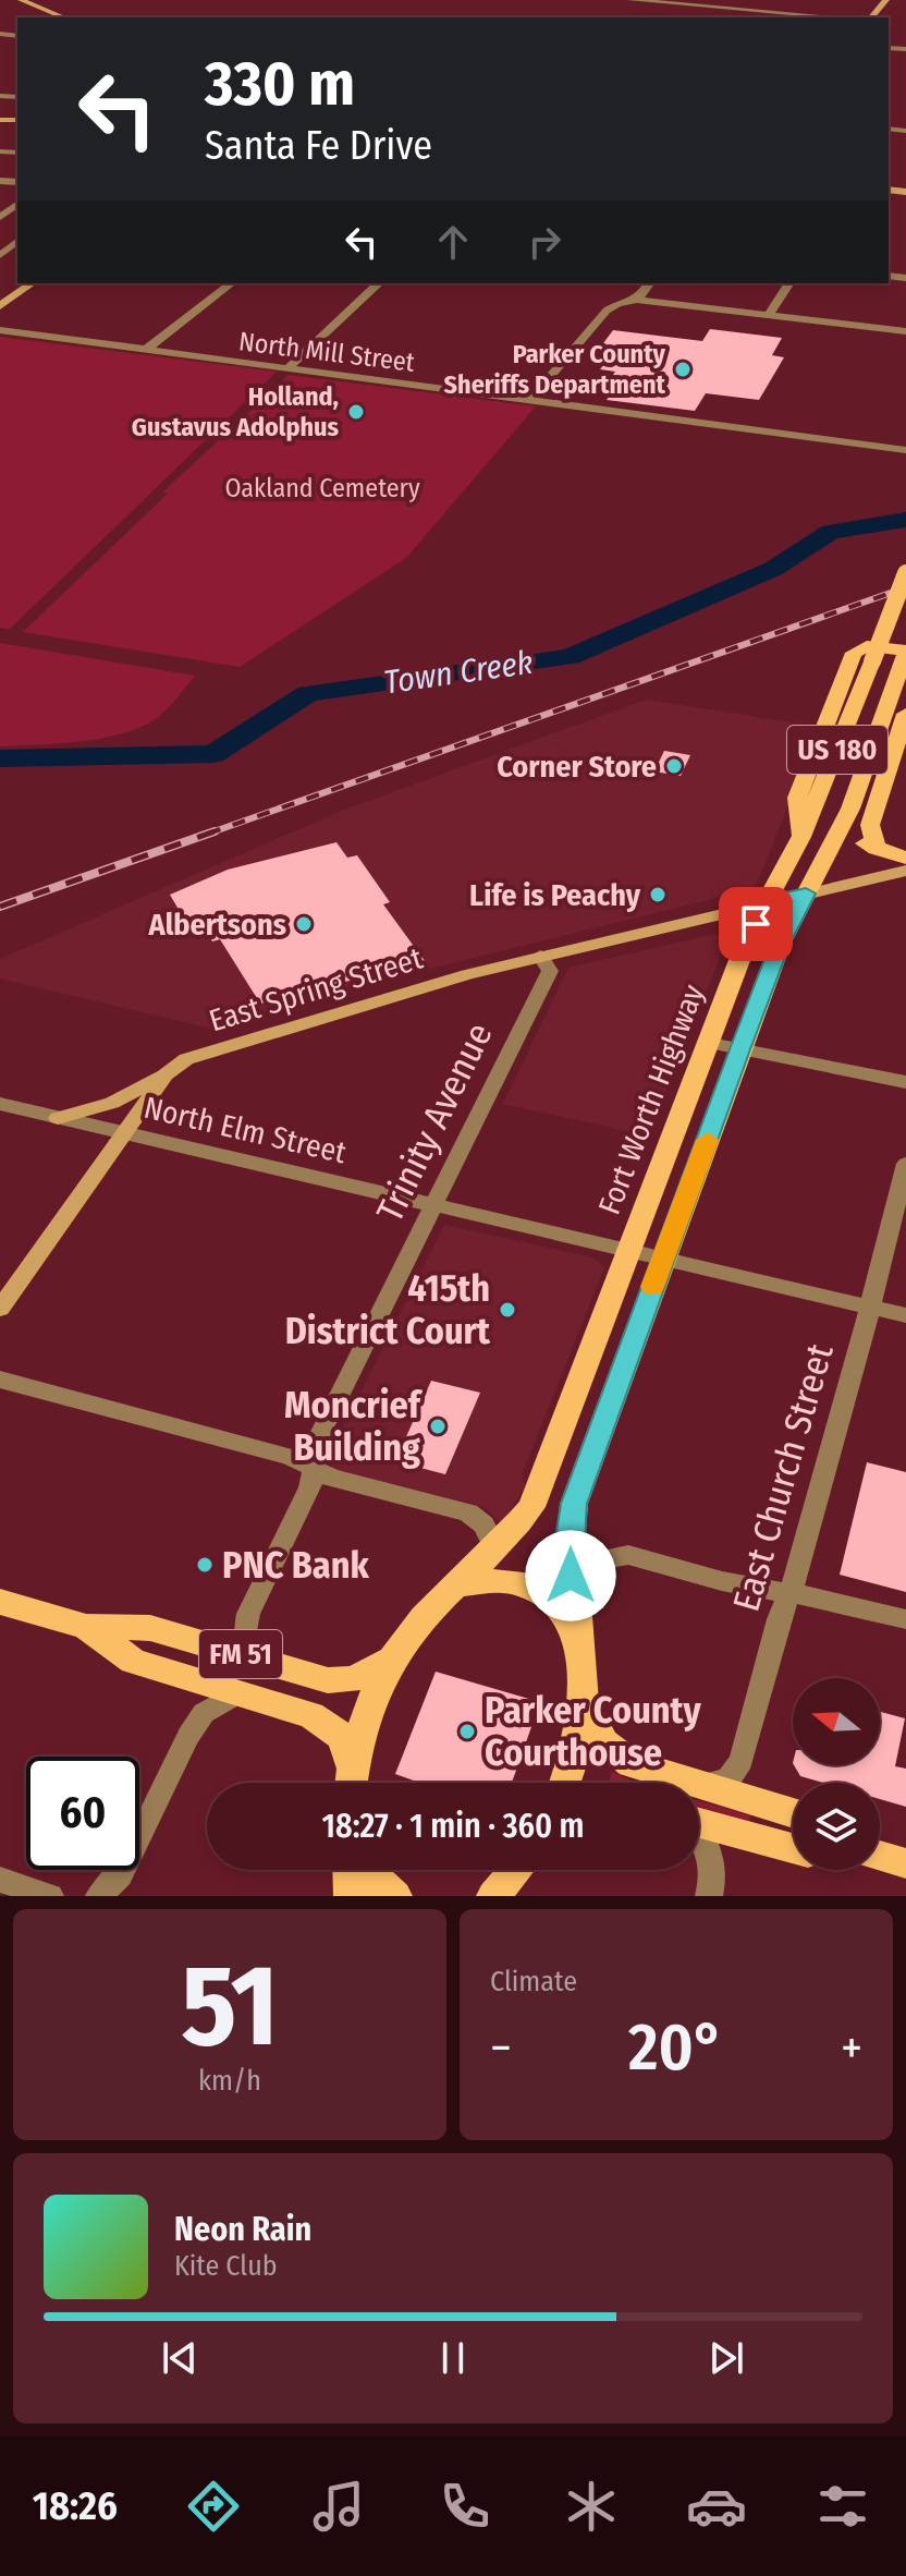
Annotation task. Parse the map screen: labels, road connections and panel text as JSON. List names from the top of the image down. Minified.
{"streets":{"main road":["US 180","Fort Worth Highway","FM 51"],"street":["North Mill Street","East Spring Street","Trinity Avenue","North Elm Street","East Church Street"]},"crossings":[["US 180","East Spring Street"],["US 180","Fort Worth Highway"],["US 180","North Elm Street"],["US 180","FM 51"],["East Spring Street","Fort Worth Highway"],["East Spring Street","Trinity Avenue"],["East Spring Street","North Elm Street"],["Fort Worth Highway","North Elm Street"],["Trinity Avenue","North Elm Street"],["Trinity Avenue","FM 51"],["North Elm Street","East Church Street"]],"water":["Town Creek"],"parks":["Oakland Cemetery"],"places":["Parker County Sheriffs Department","Holland, Gustavus Adolphus","Corner Store","Life is Peachy","Albertsons","415th District Court","Moncrief Building","PNC Bank","Parker County Courthouse"],"north":"left","page":{"turn":["330 m","Santa Fe Drive"],"limit":"60","trip":"18:27 · 1 min · 360 m","tile":[["51","km/h"],"Climate"],"heat":["−","20°","+"],"song":["Neon Rain","Kite Club"],"tabs":"18:26"}}
